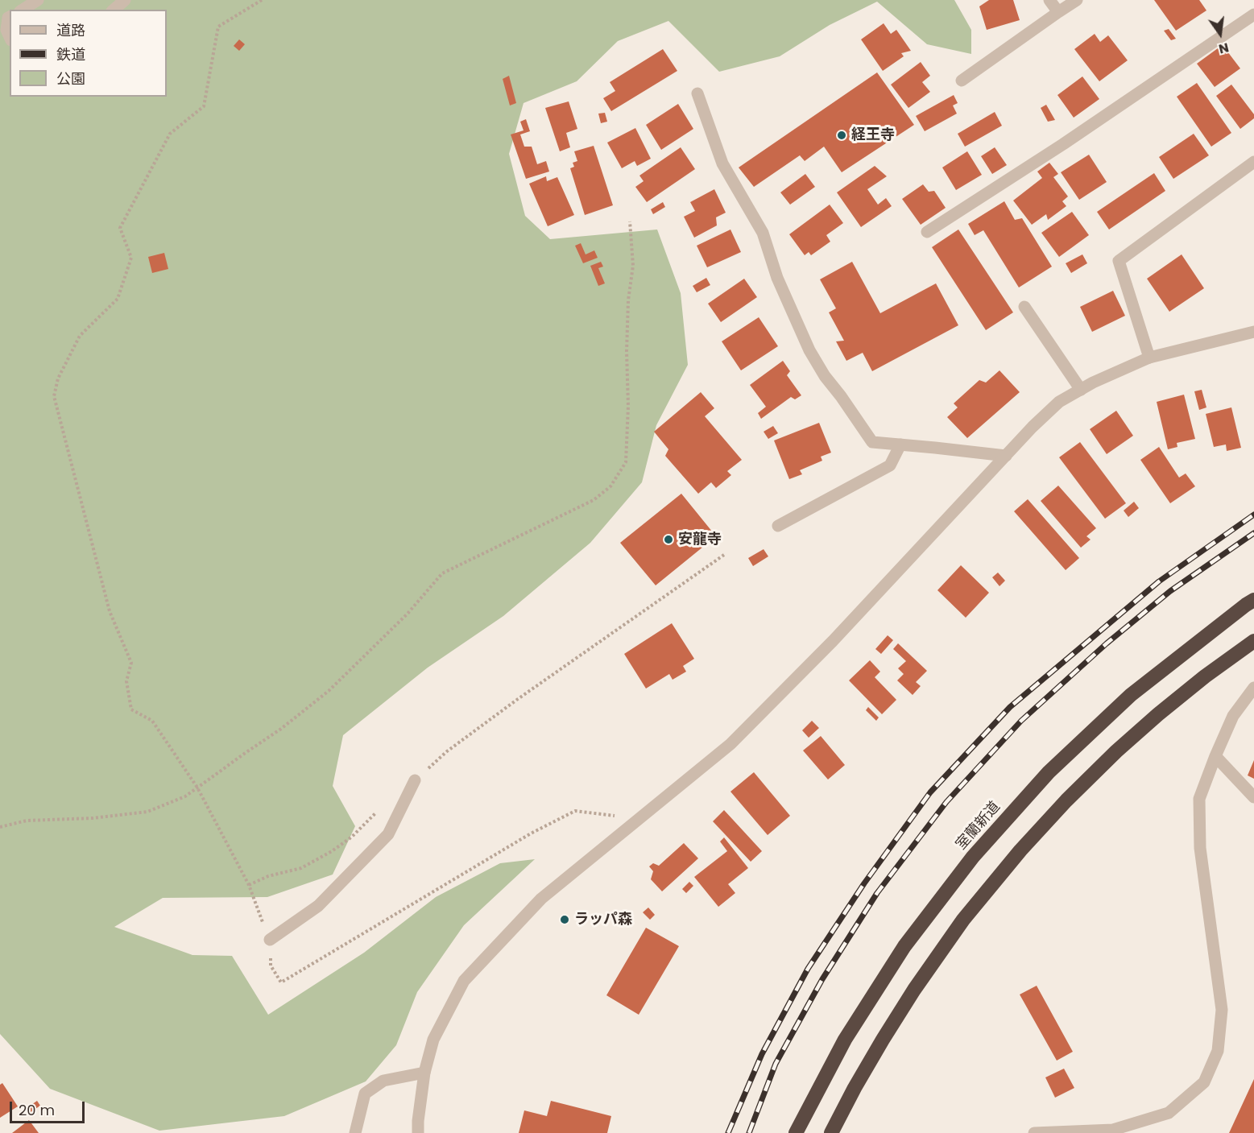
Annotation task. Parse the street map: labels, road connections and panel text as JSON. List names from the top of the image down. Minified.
{"streets":{"highway":["室蘭新道"]},"places":["経王寺","安龍寺","ラッパ森"],"legend":["道路","鉄道","公園"],"scale_bar":"20 m","north":"bottom"}
